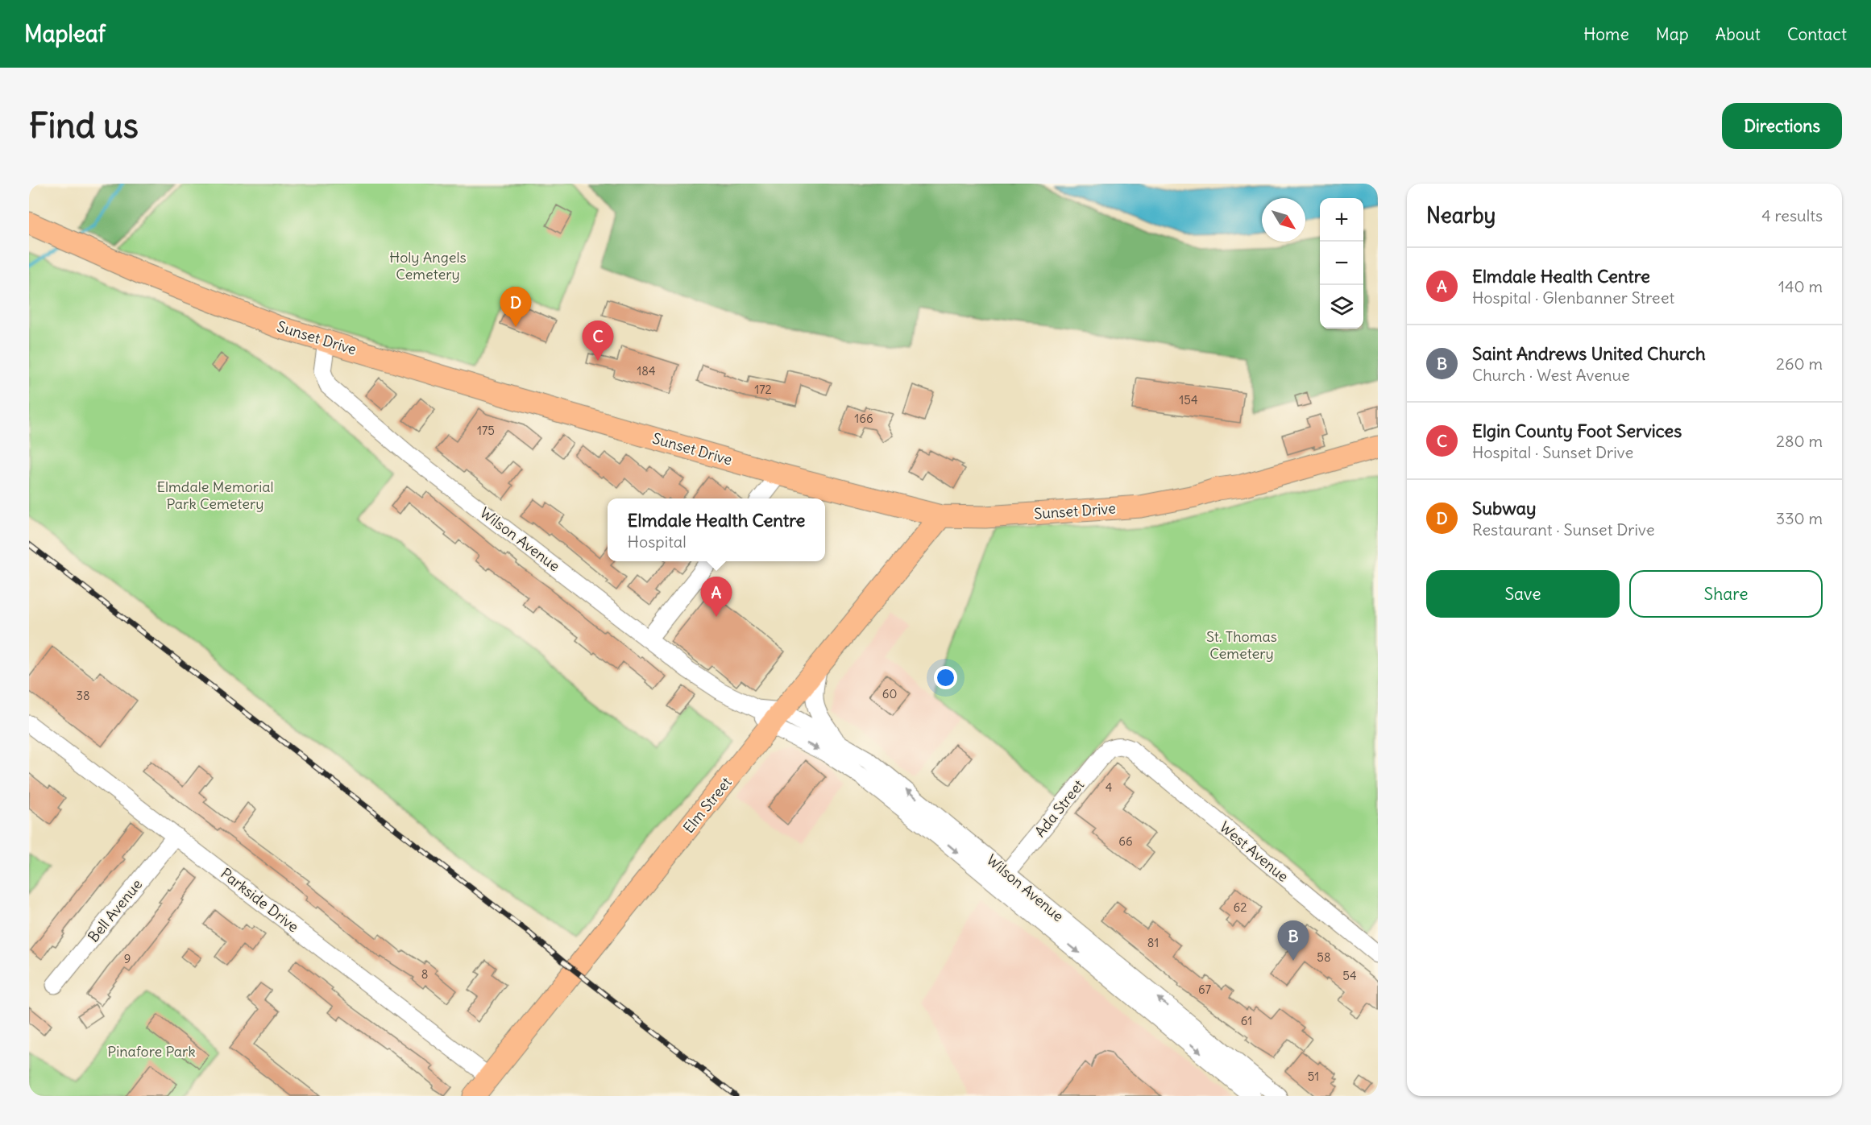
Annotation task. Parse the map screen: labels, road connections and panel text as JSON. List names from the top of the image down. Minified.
{"streets":{"main road":["Sunset Drive","Elm Street"],"street":["Wilson Avenue","Ada Street","West Avenue","Parkside Drive","Bell Avenue"]},"crossings":[["Sunset Drive","Wilson Avenue"],["Sunset Drive","Elm Street"],["Wilson Avenue","Elm Street"],["Wilson Avenue","Ada Street"],["Elm Street","Parkside Drive"],["Ada Street","West Avenue"],["Parkside Drive","Bell Avenue"]],"parks":["Holy Angels Cemetery","Elmdale Memorial Park Cemetery","St. Thomas Cemetery","Pinafore Park"],"house_numbers":["184","172","154","166","175","60","38","4","66","62","81","58","9","8","54","67","61","51"],"north":"bottom right","page":{"header":"Mapleaf","nav":["Home","Map","About","Contact"],"buttons":["Directions",["Save","Share"]],"title":"Find us","heading":["Nearby","4 results"],"map_buttons":["+","−"],"list":[{"mark":"A","name":"Elmdale Health Centre","note":"Hospital · Glenbanner Street","value":"140 m"},{"mark":"B","name":"Saint Andrews United Church","note":"Church · West Avenue","value":"260 m"},{"mark":"C","name":"Elgin County Foot Services","note":"Hospital · Sunset Drive","value":"280 m"},{"mark":"D","name":"Subway","note":"Restaurant · Sunset Drive","value":"330 m"}],"pins":["D","C","A","B"],"popup":["Elmdale Health Centre","Hospital"]}}
